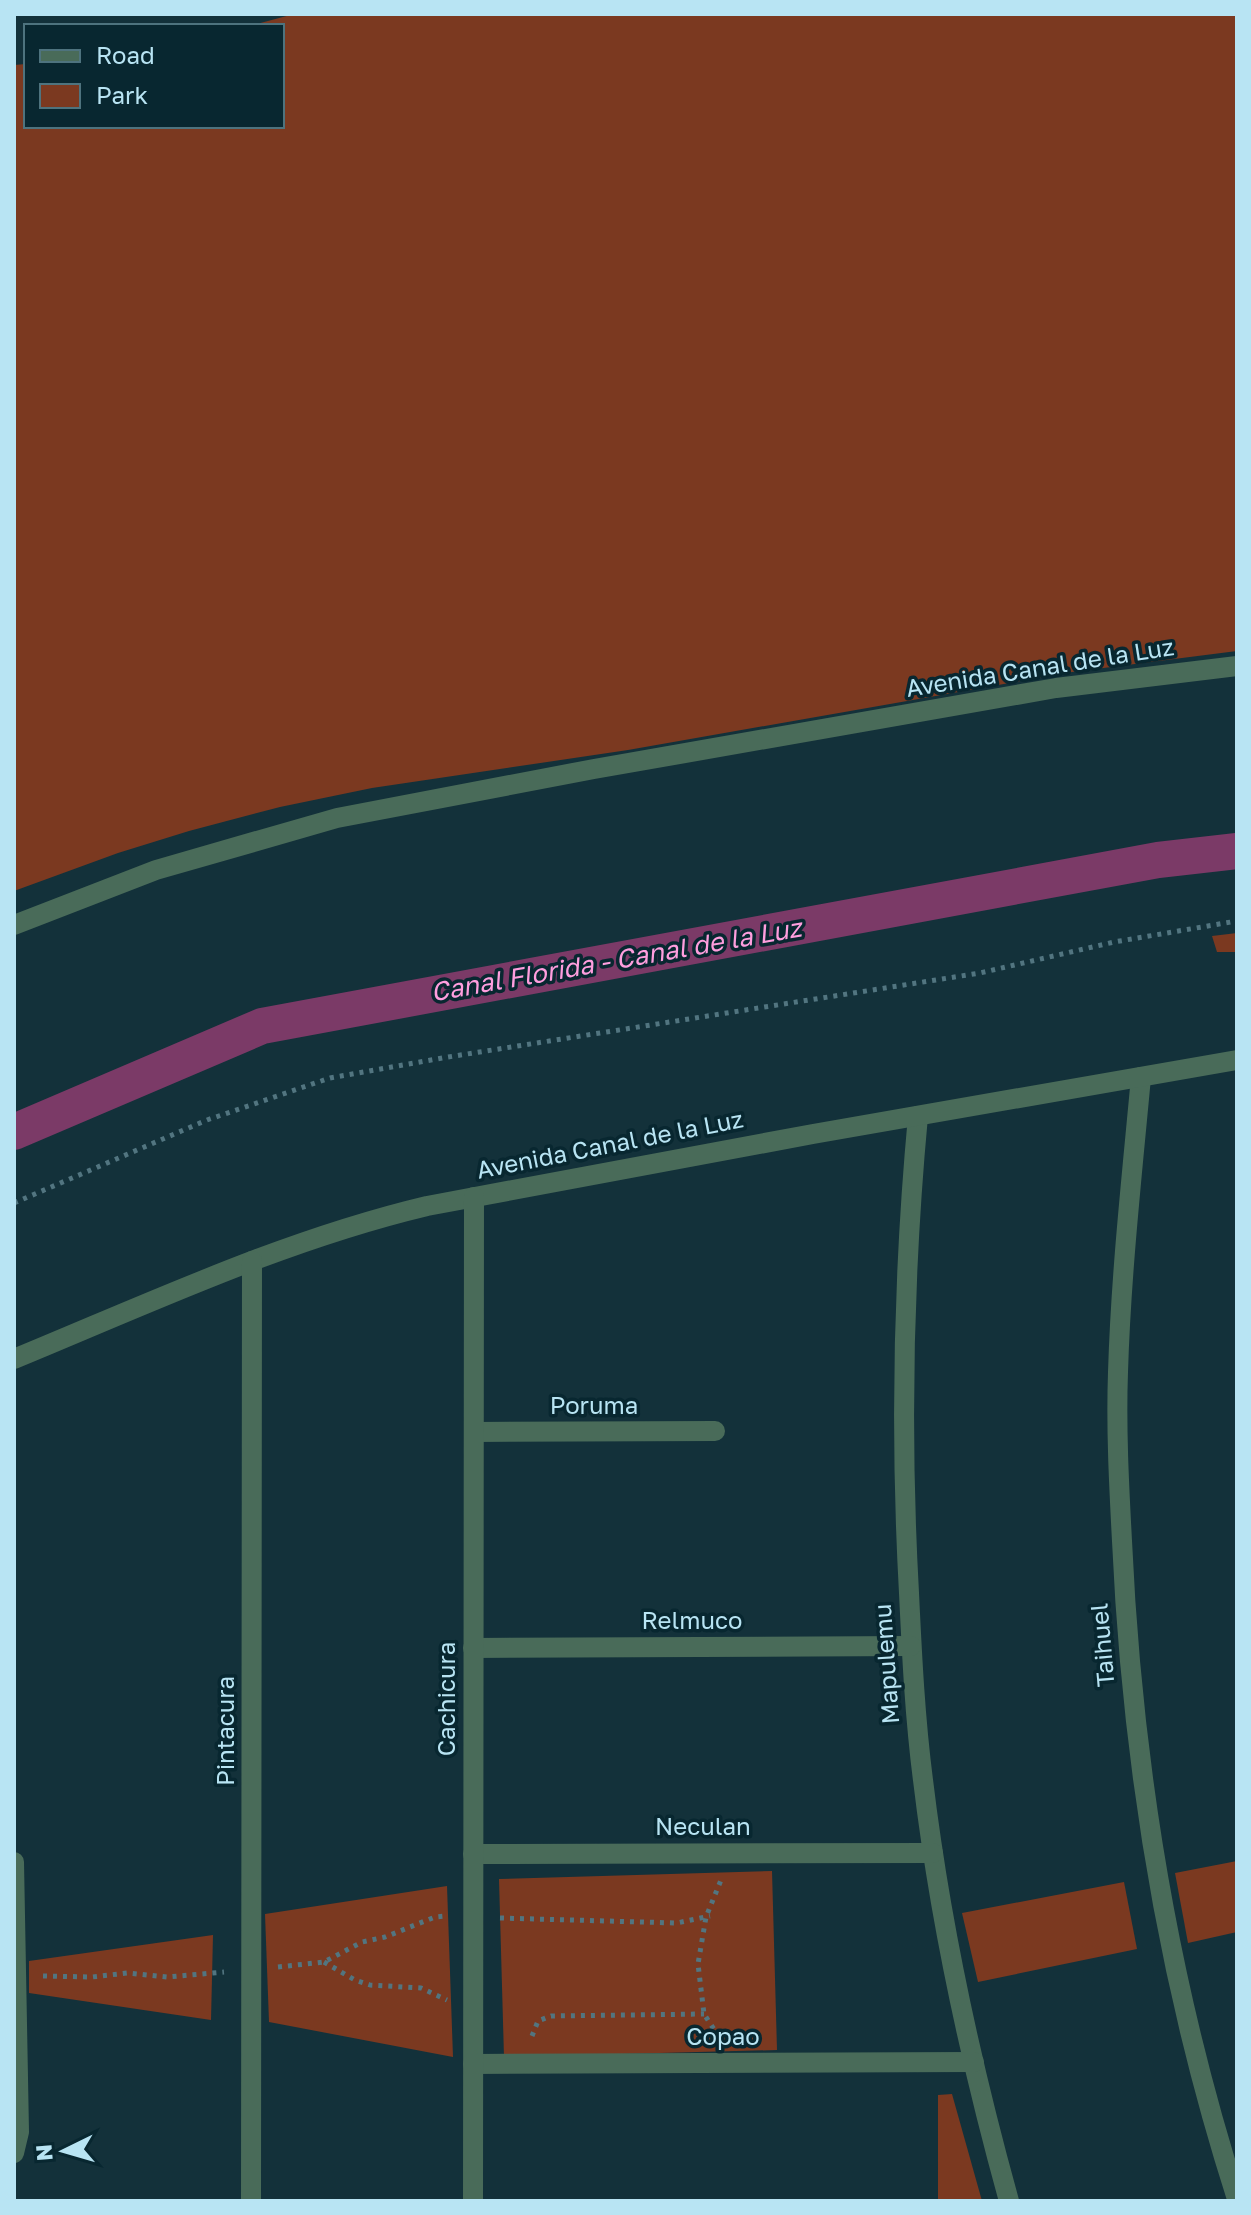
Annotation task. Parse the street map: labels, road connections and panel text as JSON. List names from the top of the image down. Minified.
{"streets":{"street":["Avenida Canal de la Luz","Poruma","Relmuco","Taihuel","Mapulemu","Cachicura","Pintacura","Neculan","Copao"]},"crossings":[["Avenida Canal de la Luz","Taihuel"],["Avenida Canal de la Luz","Mapulemu"],["Avenida Canal de la Luz","Cachicura"],["Avenida Canal de la Luz","Pintacura"],["Poruma","Cachicura"],["Relmuco","Mapulemu"],["Relmuco","Cachicura"],["Mapulemu","Neculan"],["Mapulemu","Copao"],["Cachicura","Neculan"],["Cachicura","Copao"]],"water":["Canal Florida - Canal de la Luz"],"legend":["Road","Park"],"north":"left"}
